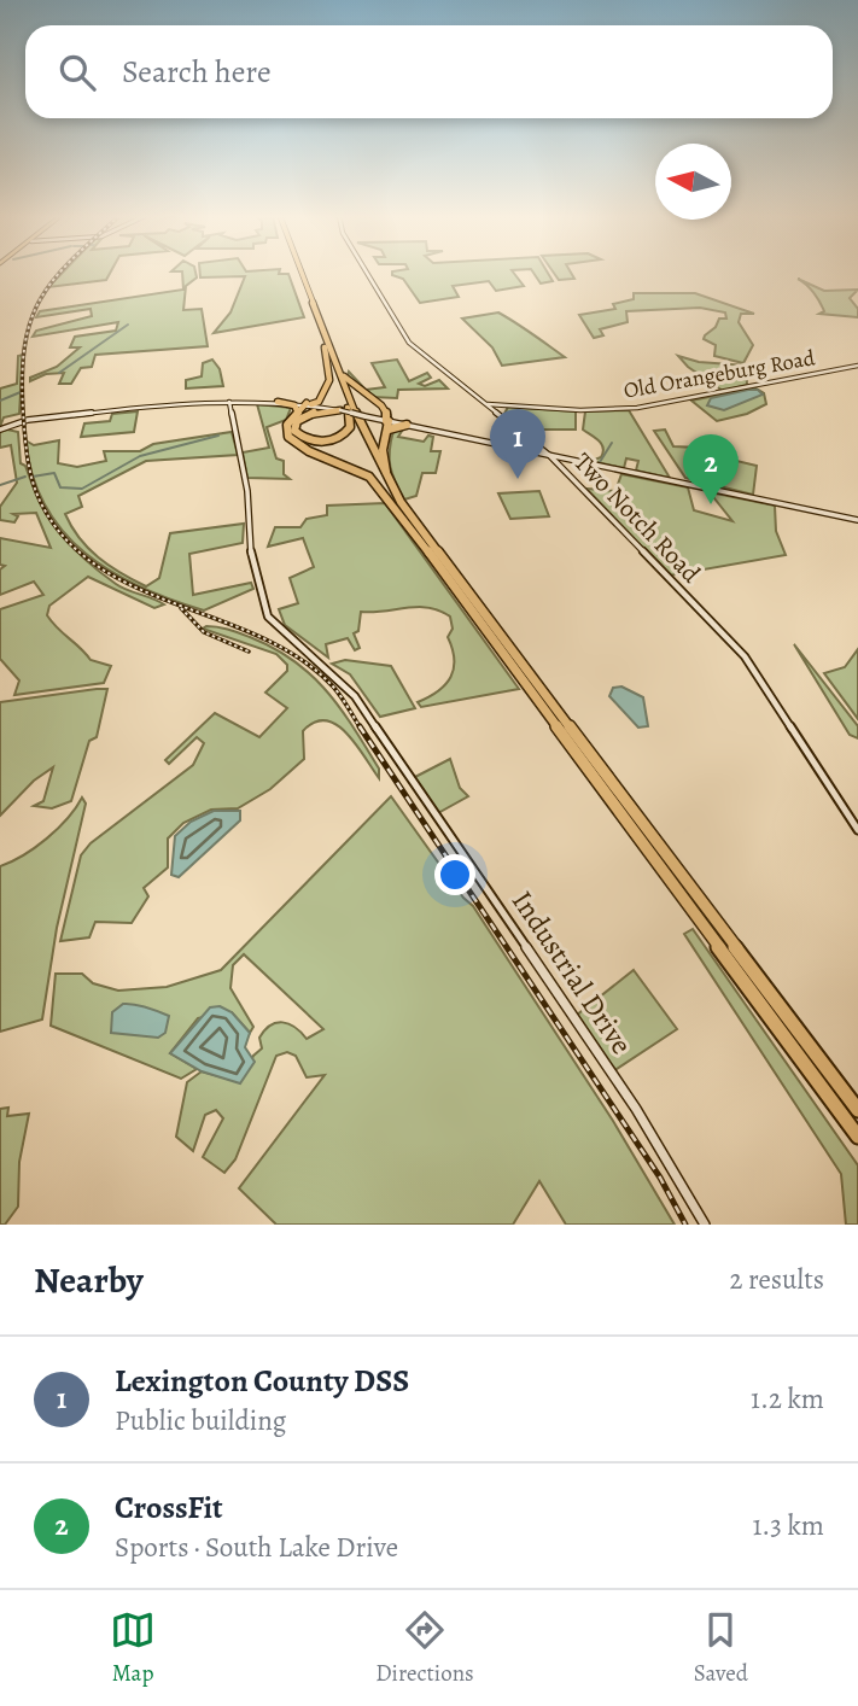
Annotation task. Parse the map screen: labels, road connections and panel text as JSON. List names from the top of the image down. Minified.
{"streets":{"street":["Old Orangeburg Road","Two Notch Road","Industrial Drive"]},"crossings":[["Old Orangeburg Road","Two Notch Road"]],"north":"left","page":{"search":"Search here","pins":["1","2"],"heading":["Nearby","2 results"],"list":[{"mark":"1","name":"Lexington County DSS","note":"Public building","value":"1.2 km"},{"mark":"2","name":"CrossFit","note":"Sports · South Lake Drive","value":"1.3 km"}],"nav":["Map","Directions","Saved"]}}
